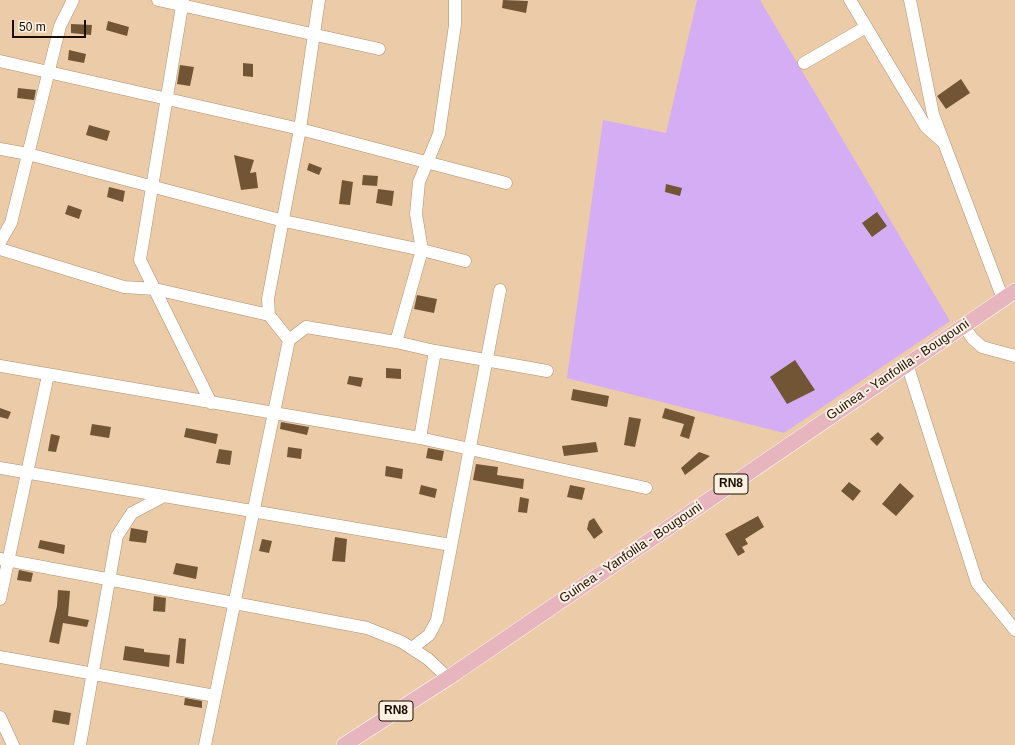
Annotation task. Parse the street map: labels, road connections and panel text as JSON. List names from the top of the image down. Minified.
{"streets":{"main road":["Guinea - Yanfolila - Bougouni","RN8"]},"scale_bar":"50 m"}
